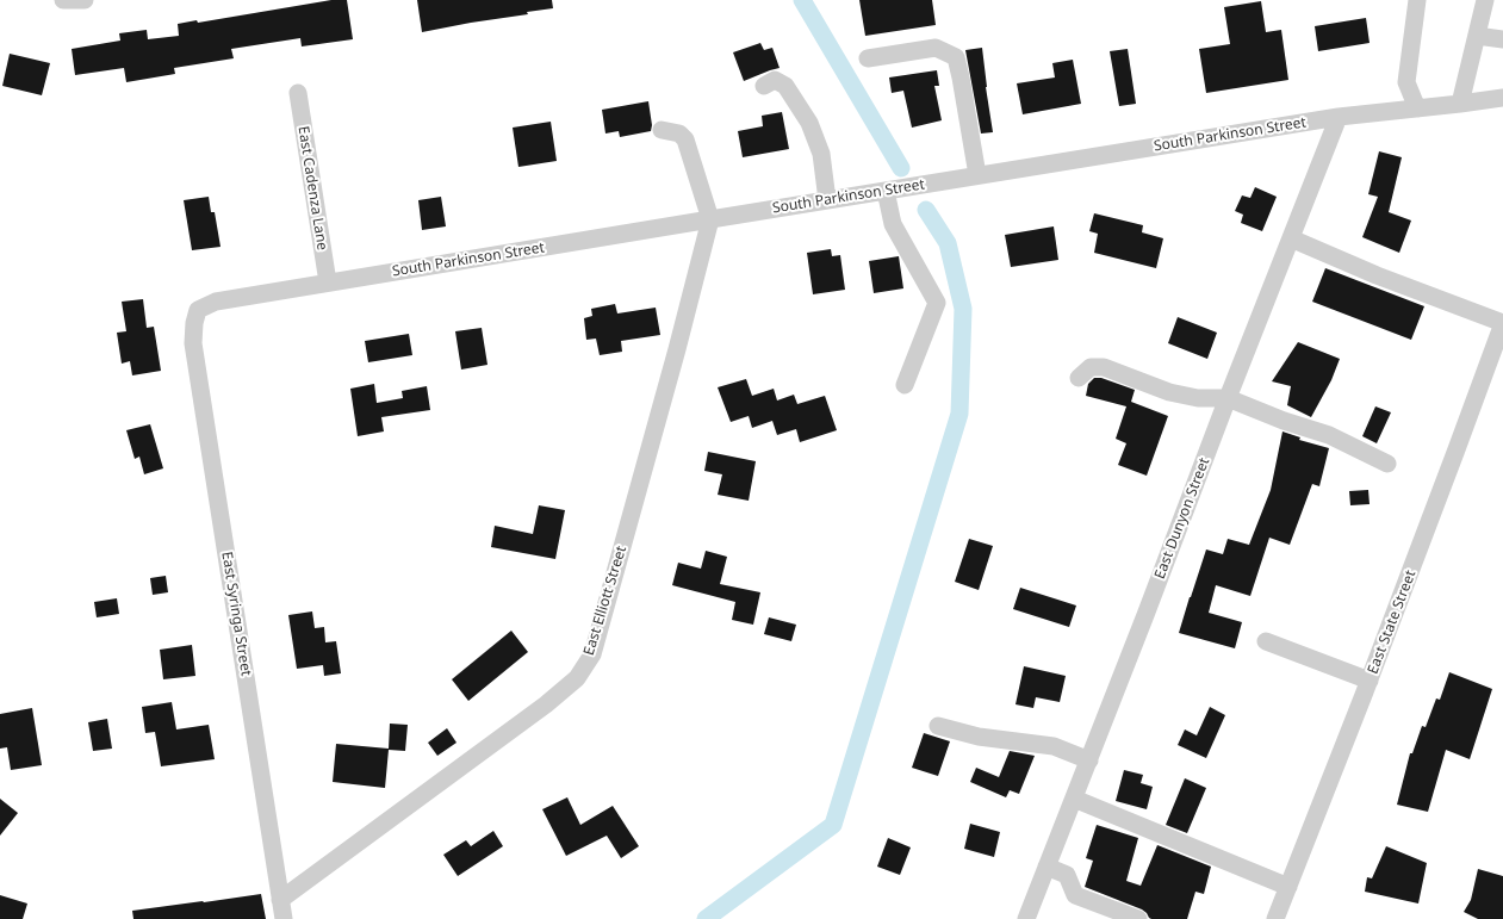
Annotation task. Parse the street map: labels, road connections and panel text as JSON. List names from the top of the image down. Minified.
{"streets":{"street":["South Parkinson Street","East Cadenza Lane","East Dunyon Street","East Elliott Street","East Syringa Street","East State Street"]},"crossings":[["South Parkinson Street","East Cadenza Lane"],["South Parkinson Street","East Dunyon Street"],["South Parkinson Street","East Elliott Street"],["South Parkinson Street","East Syringa Street"],["East Elliott Street","East Syringa Street"]]}
